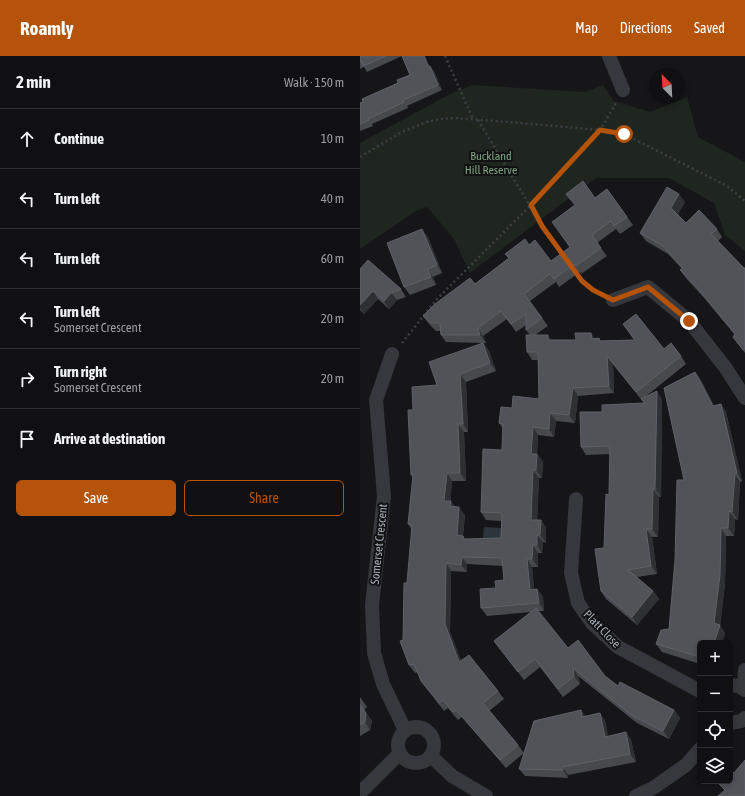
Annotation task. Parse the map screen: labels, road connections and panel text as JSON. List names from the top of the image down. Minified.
{"streets":{"street":["Somerset Crescent","Platt Close"]},"parks":["Buckland Hill Reserve"],"north":"top left","page":{"header":"Roamly","nav":["Map","Directions","Saved"],"heading":["2 min","Walk · 150 m"],"list":[["Continue","10 m"],["Turn left","40 m"],["Turn left","60 m"],["Turn left","Somerset Crescent","20 m"],["Turn right","Somerset Crescent","20 m"],"Arrive at destination"],"buttons":["Save","Share"],"map_buttons":["+","−"]}}
